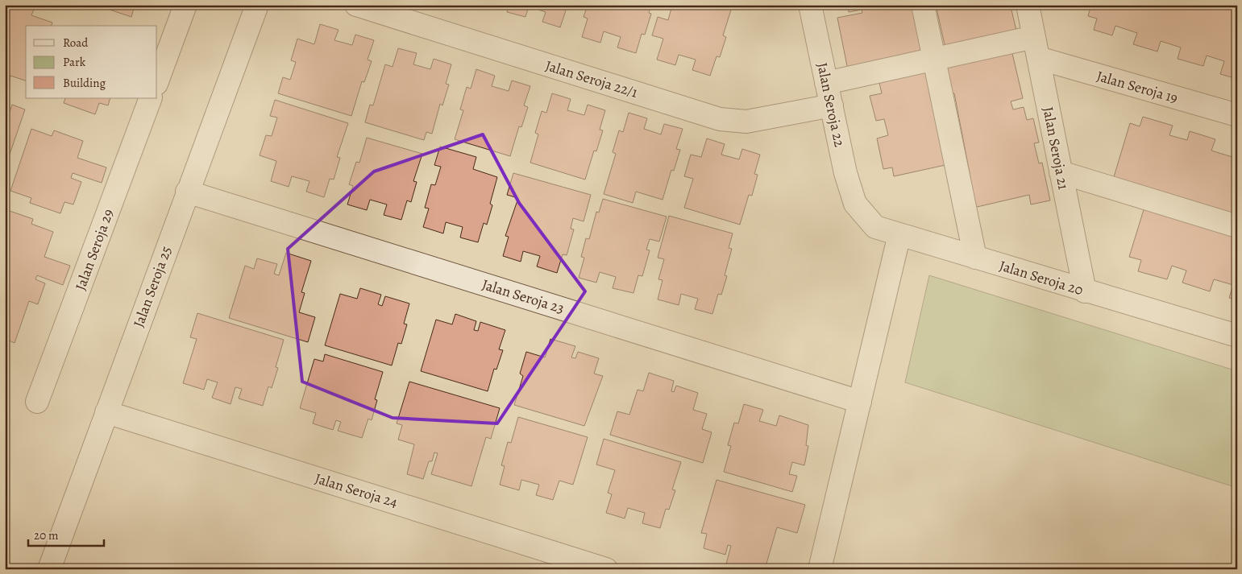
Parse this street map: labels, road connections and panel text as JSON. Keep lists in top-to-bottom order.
{
  "streets": {
    "street": [
      "Jalan Seroja 22/1",
      "Jalan Seroja 19",
      "Jalan Seroja 22",
      "Jalan Seroja 21",
      "Jalan Seroja 29",
      "Jalan Seroja 20",
      "Jalan Seroja 25",
      "Jalan Seroja 23",
      "Jalan Seroja 24"
    ]
  },
  "crossings": [
    ["Jalan Seroja 22/1", "Jalan Seroja 22"],
    ["Jalan Seroja 19", "Jalan Seroja 21"],
    ["Jalan Seroja 22", "Jalan Seroja 20"],
    ["Jalan Seroja 21", "Jalan Seroja 20"],
    ["Jalan Seroja 25", "Jalan Seroja 23"],
    ["Jalan Seroja 25", "Jalan Seroja 24"]
  ],
  "legend": ["Road", "Park", "Building"],
  "scale_bar": "20 m"
}
